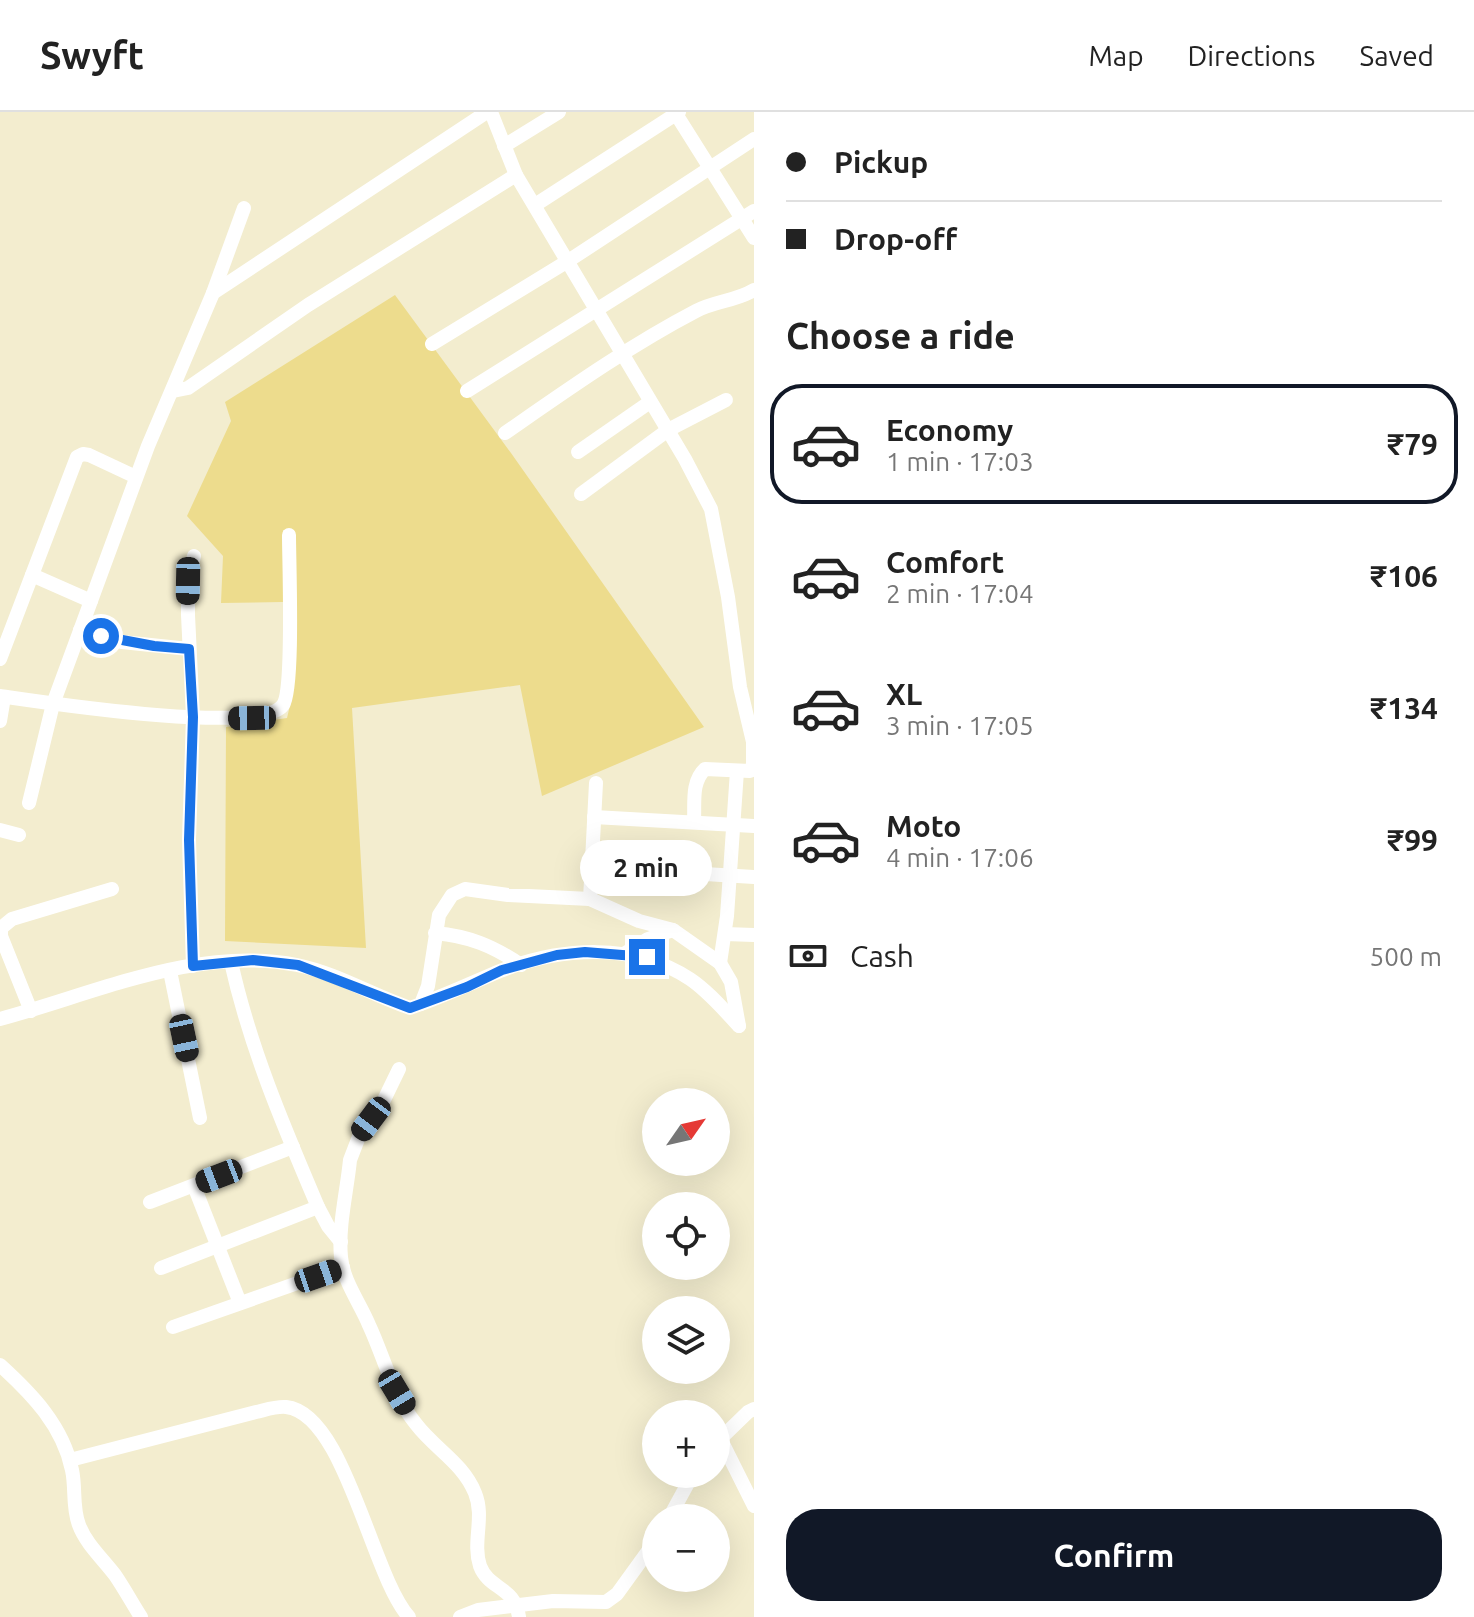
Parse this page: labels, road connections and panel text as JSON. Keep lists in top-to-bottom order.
{
  "north": "top right",
  "page": {
    "header": "Swyft",
    "nav": ["Map", "Directions", "Saved"],
    "banner": ["Pickup", "Drop-off"],
    "heading": "Choose a ride",
    "list": [
      {
        "name": "Economy",
        "note": "1 min · 17:03",
        "value": "₹79"
      },
      {
        "name": "Comfort",
        "note": "2 min · 17:04",
        "value": "₹106"
      },
      {
        "name": "XL",
        "note": "3 min · 17:05",
        "value": "₹134"
      },
      {
        "name": "Moto",
        "note": "4 min · 17:06",
        "value": "₹99"
      }
    ],
    "bubble": "2 min",
    "pay": ["Cash", "500 m"],
    "map_buttons": ["+", "−"],
    "buttons": "Confirm"
  }
}
